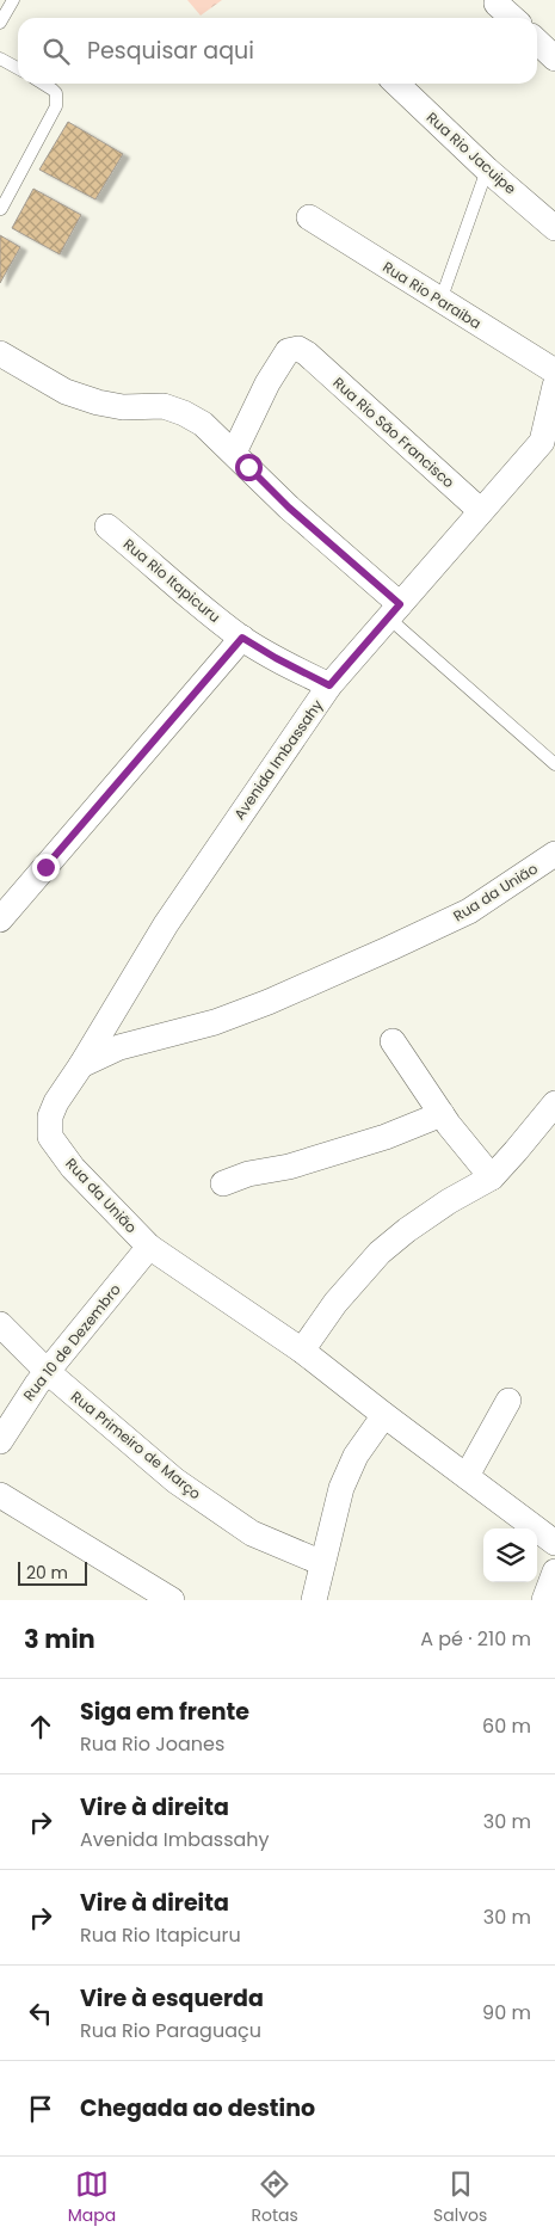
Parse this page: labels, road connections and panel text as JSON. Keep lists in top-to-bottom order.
{
  "streets": {
    "street": [
      "Rua Rio Jacuipe",
      "Rua Rio Paraiba",
      "Rua Rio São Francisco",
      "Rua Rio Itapicuru",
      "Avenida Imbassahy",
      "Rua da União",
      "Rua 10 de Dezembro",
      "Rua Primeiro de Março"
    ]
  },
  "crossings": [
    ["Rua Rio São Francisco", "Avenida Imbassahy"],
    ["Rua Rio Itapicuru", "Avenida Imbassahy"],
    ["Avenida Imbassahy", "Rua da União"],
    ["Rua da União", "Rua 10 de Dezembro"],
    ["Rua 10 de Dezembro", "Rua Primeiro de Março"]
  ],
  "scale_bar": "20 m",
  "page": {
    "search": "Pesquisar aqui",
    "scale": "20 m",
    "heading": ["3 min", "A pé · 210 m"],
    "list": [
      ["Siga em frente", "Rua Rio Joanes", "60 m"],
      ["Vire à direita", "Avenida Imbassahy", "30 m"],
      ["Vire à direita", "Rua Rio Itapicuru", "30 m"],
      ["Vire à esquerda", "Rua Rio Paraguaçu", "90 m"],
      "Chegada ao destino"
    ],
    "nav": ["Mapa", "Rotas", "Salvos"]
  }
}
